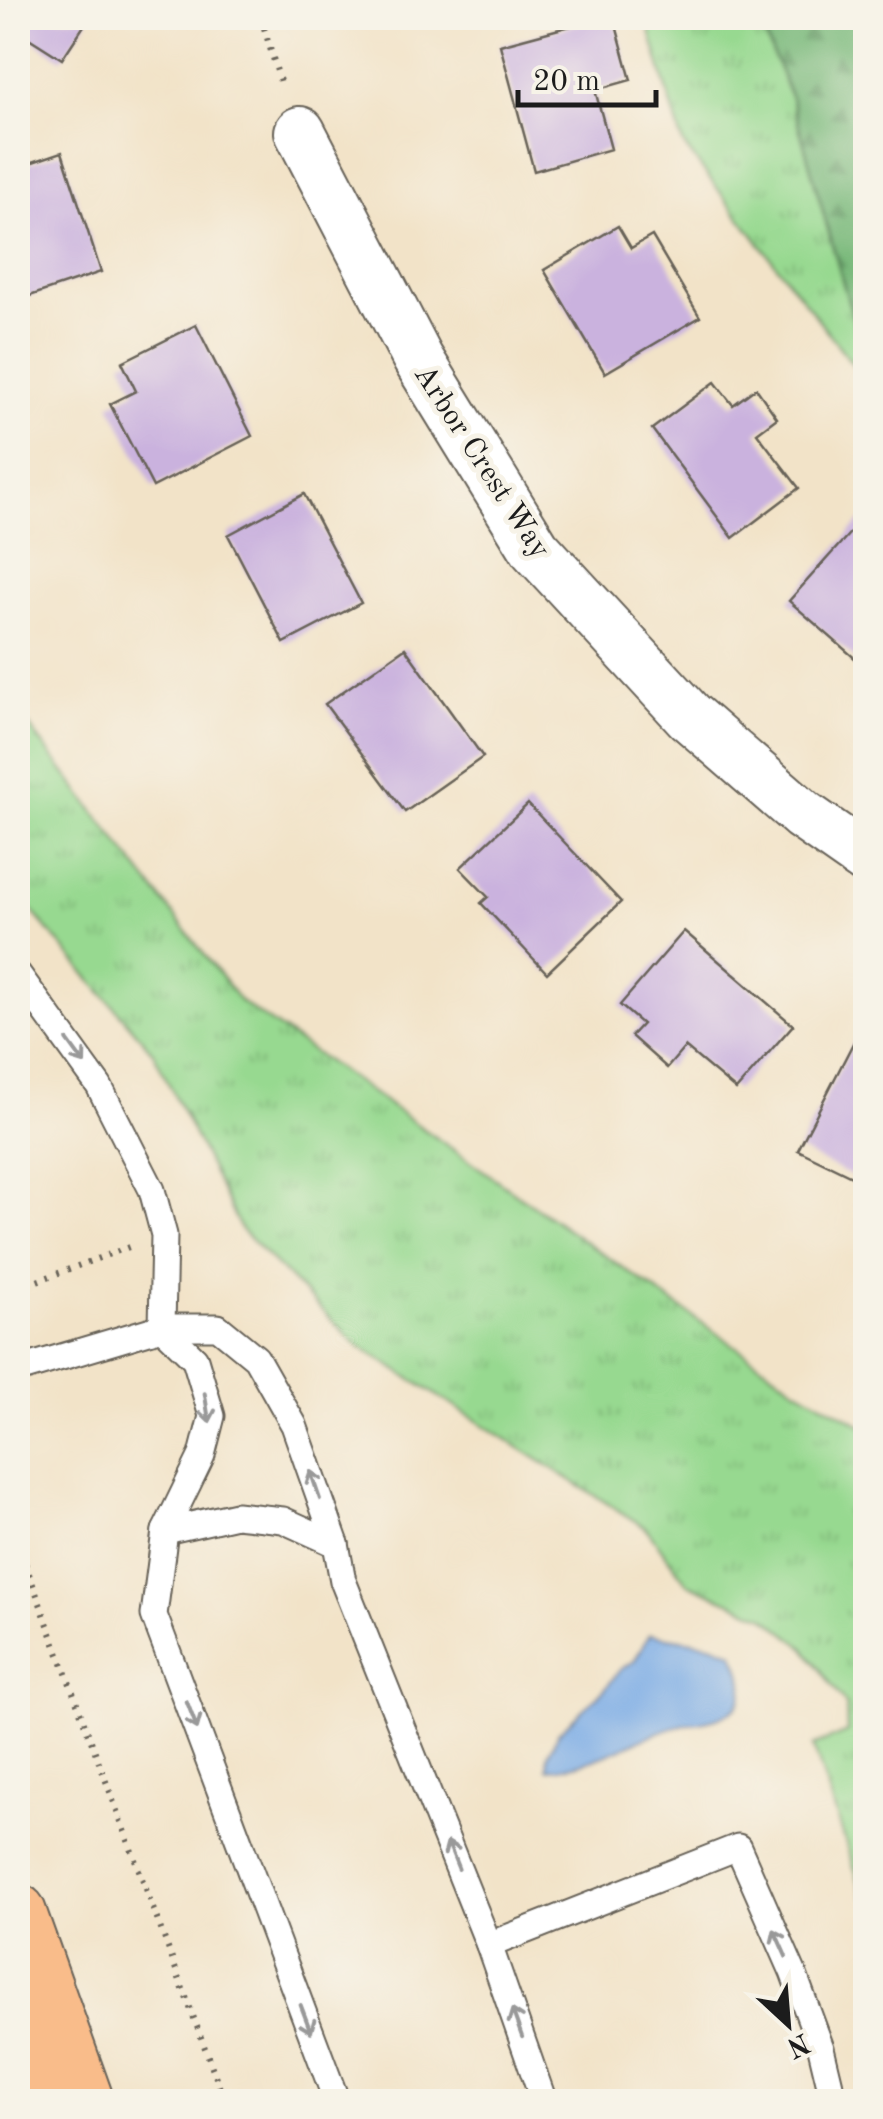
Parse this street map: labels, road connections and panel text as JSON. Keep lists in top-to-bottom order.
{
  "streets": {
    "street": ["Arbor Crest Way"]
  },
  "scale_bar": "20 m",
  "north": "bottom right"
}
